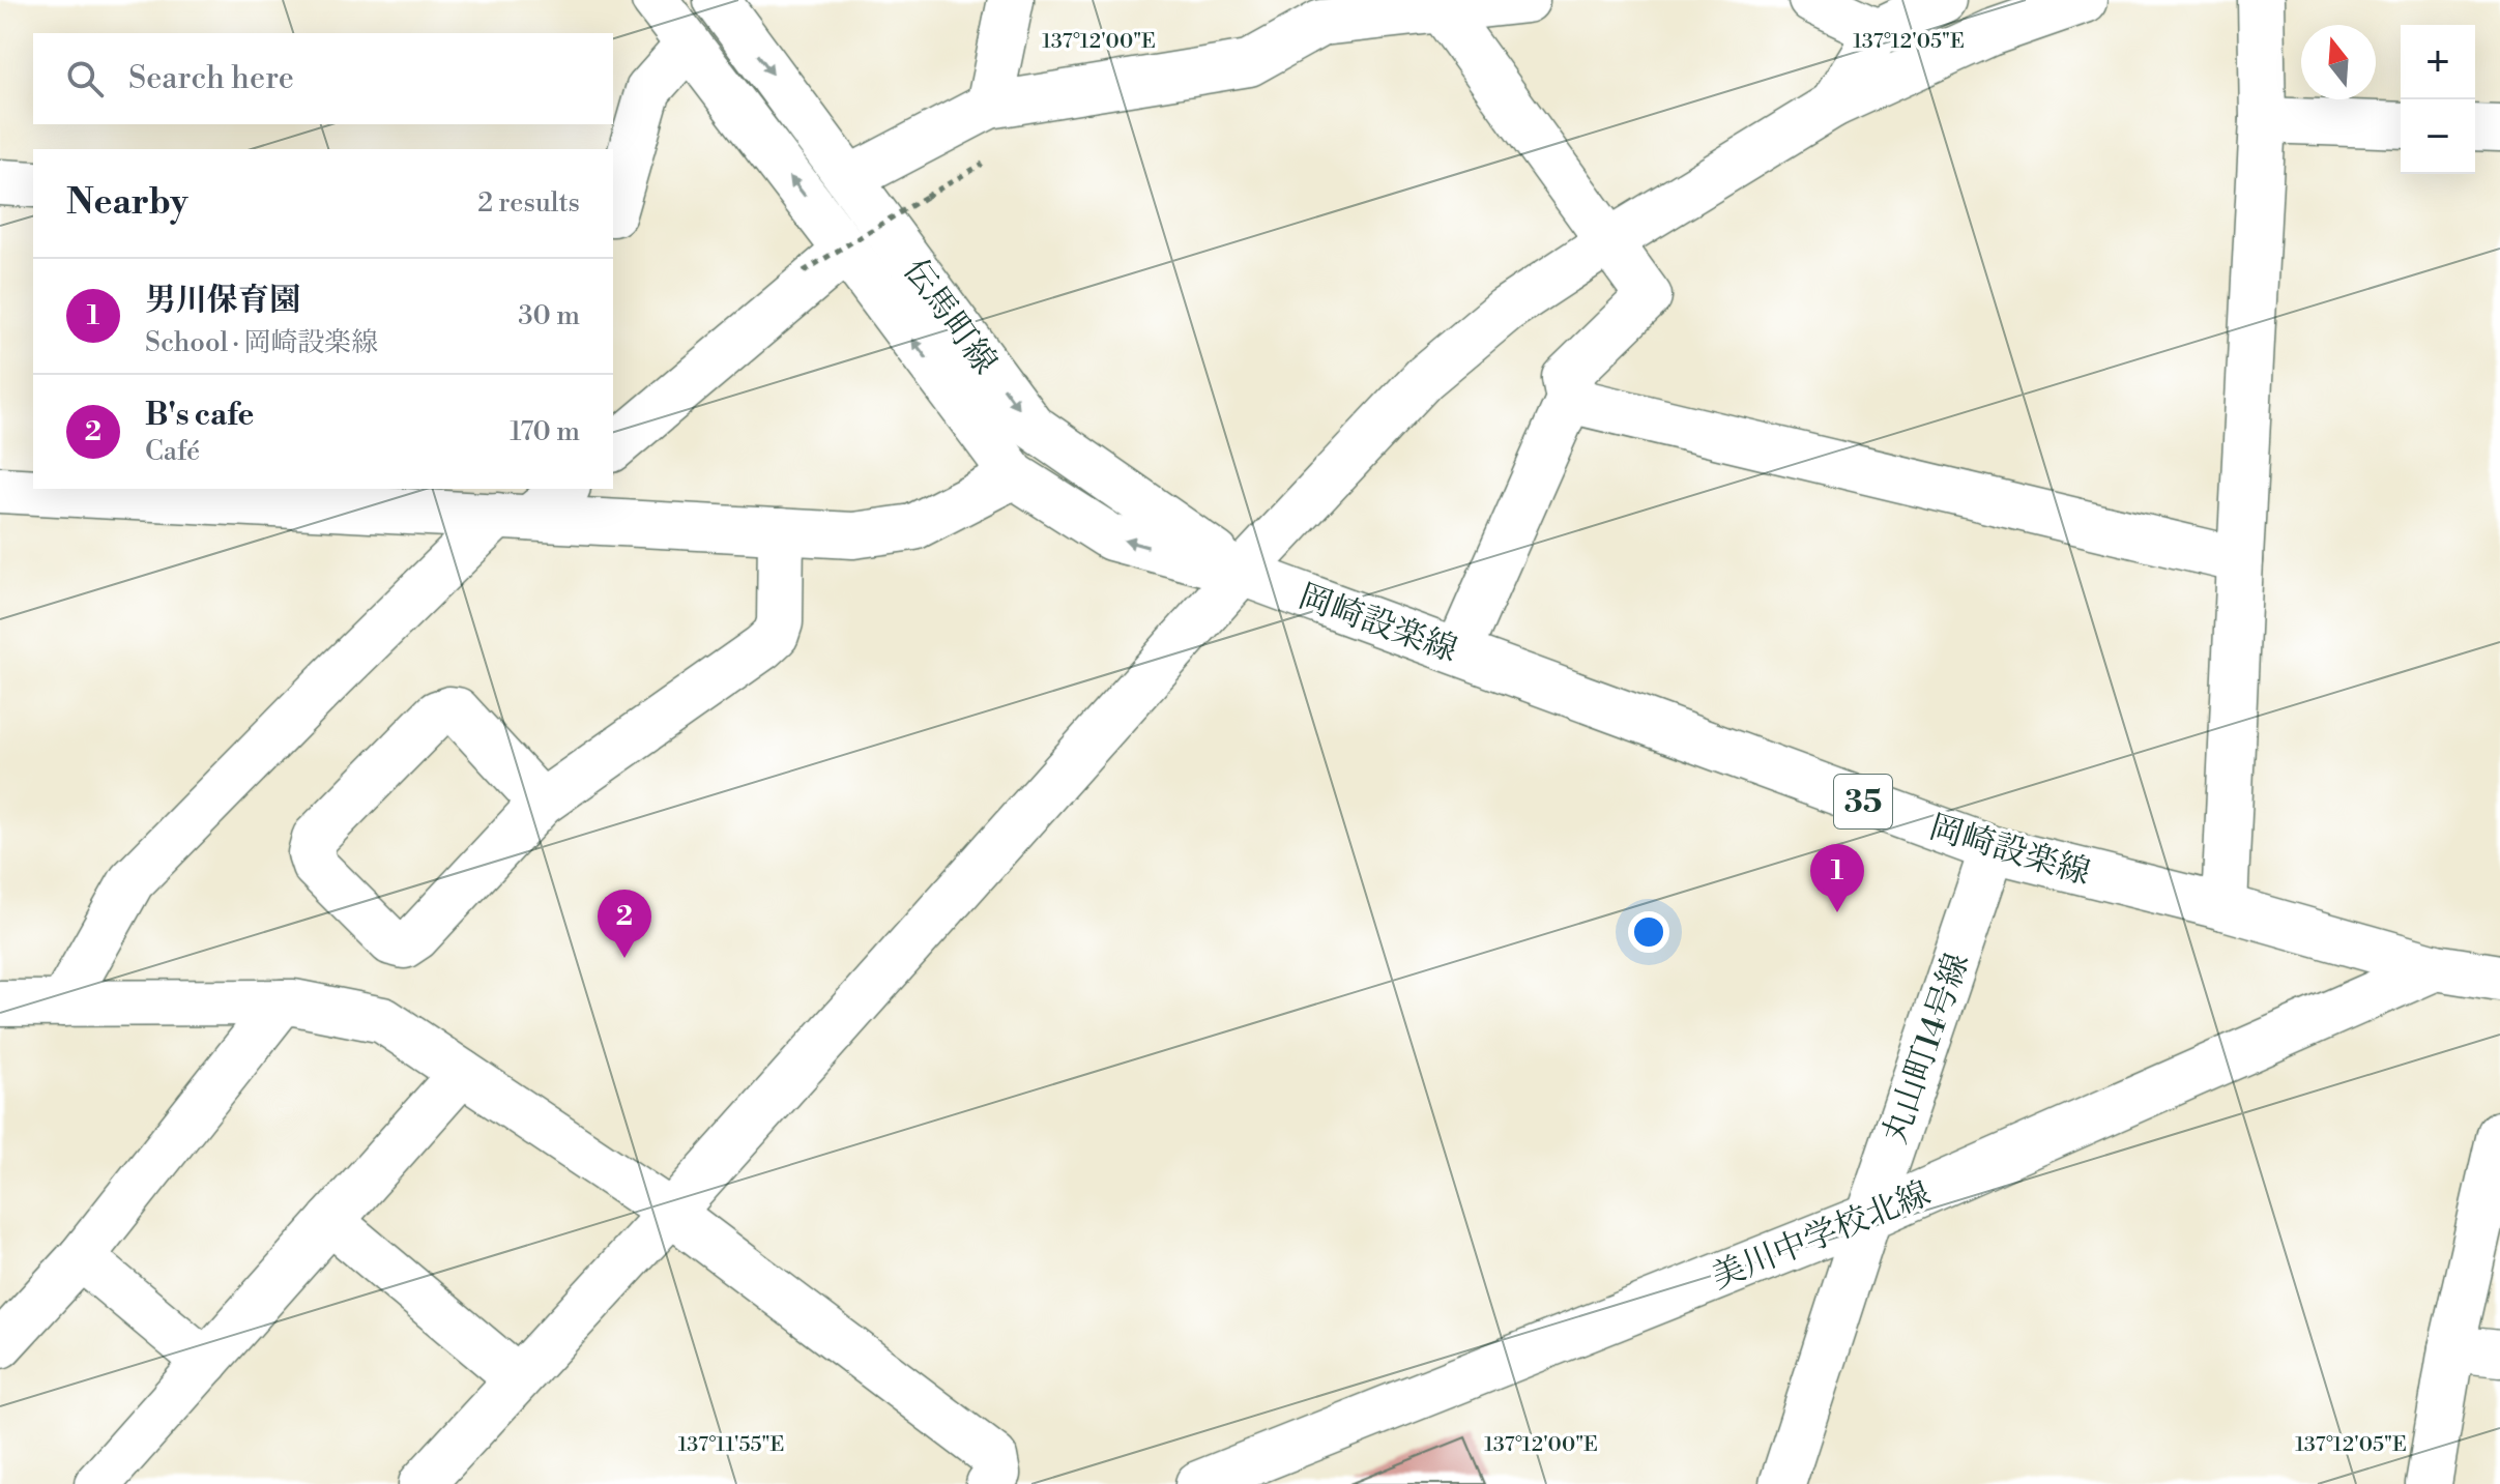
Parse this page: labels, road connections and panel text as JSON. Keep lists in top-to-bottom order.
{
  "streets": {
    "street": [
      "伝馬町線",
      "岡崎設楽線",
      "35",
      "丸山町14号線",
      "美川中学校北線"
    ]
  },
  "crossings": [
    ["伝馬町線", "岡崎設楽線"],
    ["岡崎設楽線", "丸山町14号線"],
    ["岡崎設楽線", "美川中学校北線"],
    ["丸山町14号線", "美川中学校北線"]
  ],
  "north": "top",
  "page": {
    "map_buttons": ["+", "−"],
    "search": "Search here",
    "heading": ["Nearby", "2 results"],
    "list": [
      {
        "mark": "1",
        "name": "男川保育園",
        "note": "School · 岡崎設楽線",
        "value": "30 m"
      },
      {
        "mark": "2",
        "name": "B's cafe",
        "note": "Café",
        "value": "170 m"
      }
    ],
    "pins": ["1", "2"]
  },
  "coordinates": ["137°12'00\"E", "137°12'05\"E", "137°11'55\"E"]
}
